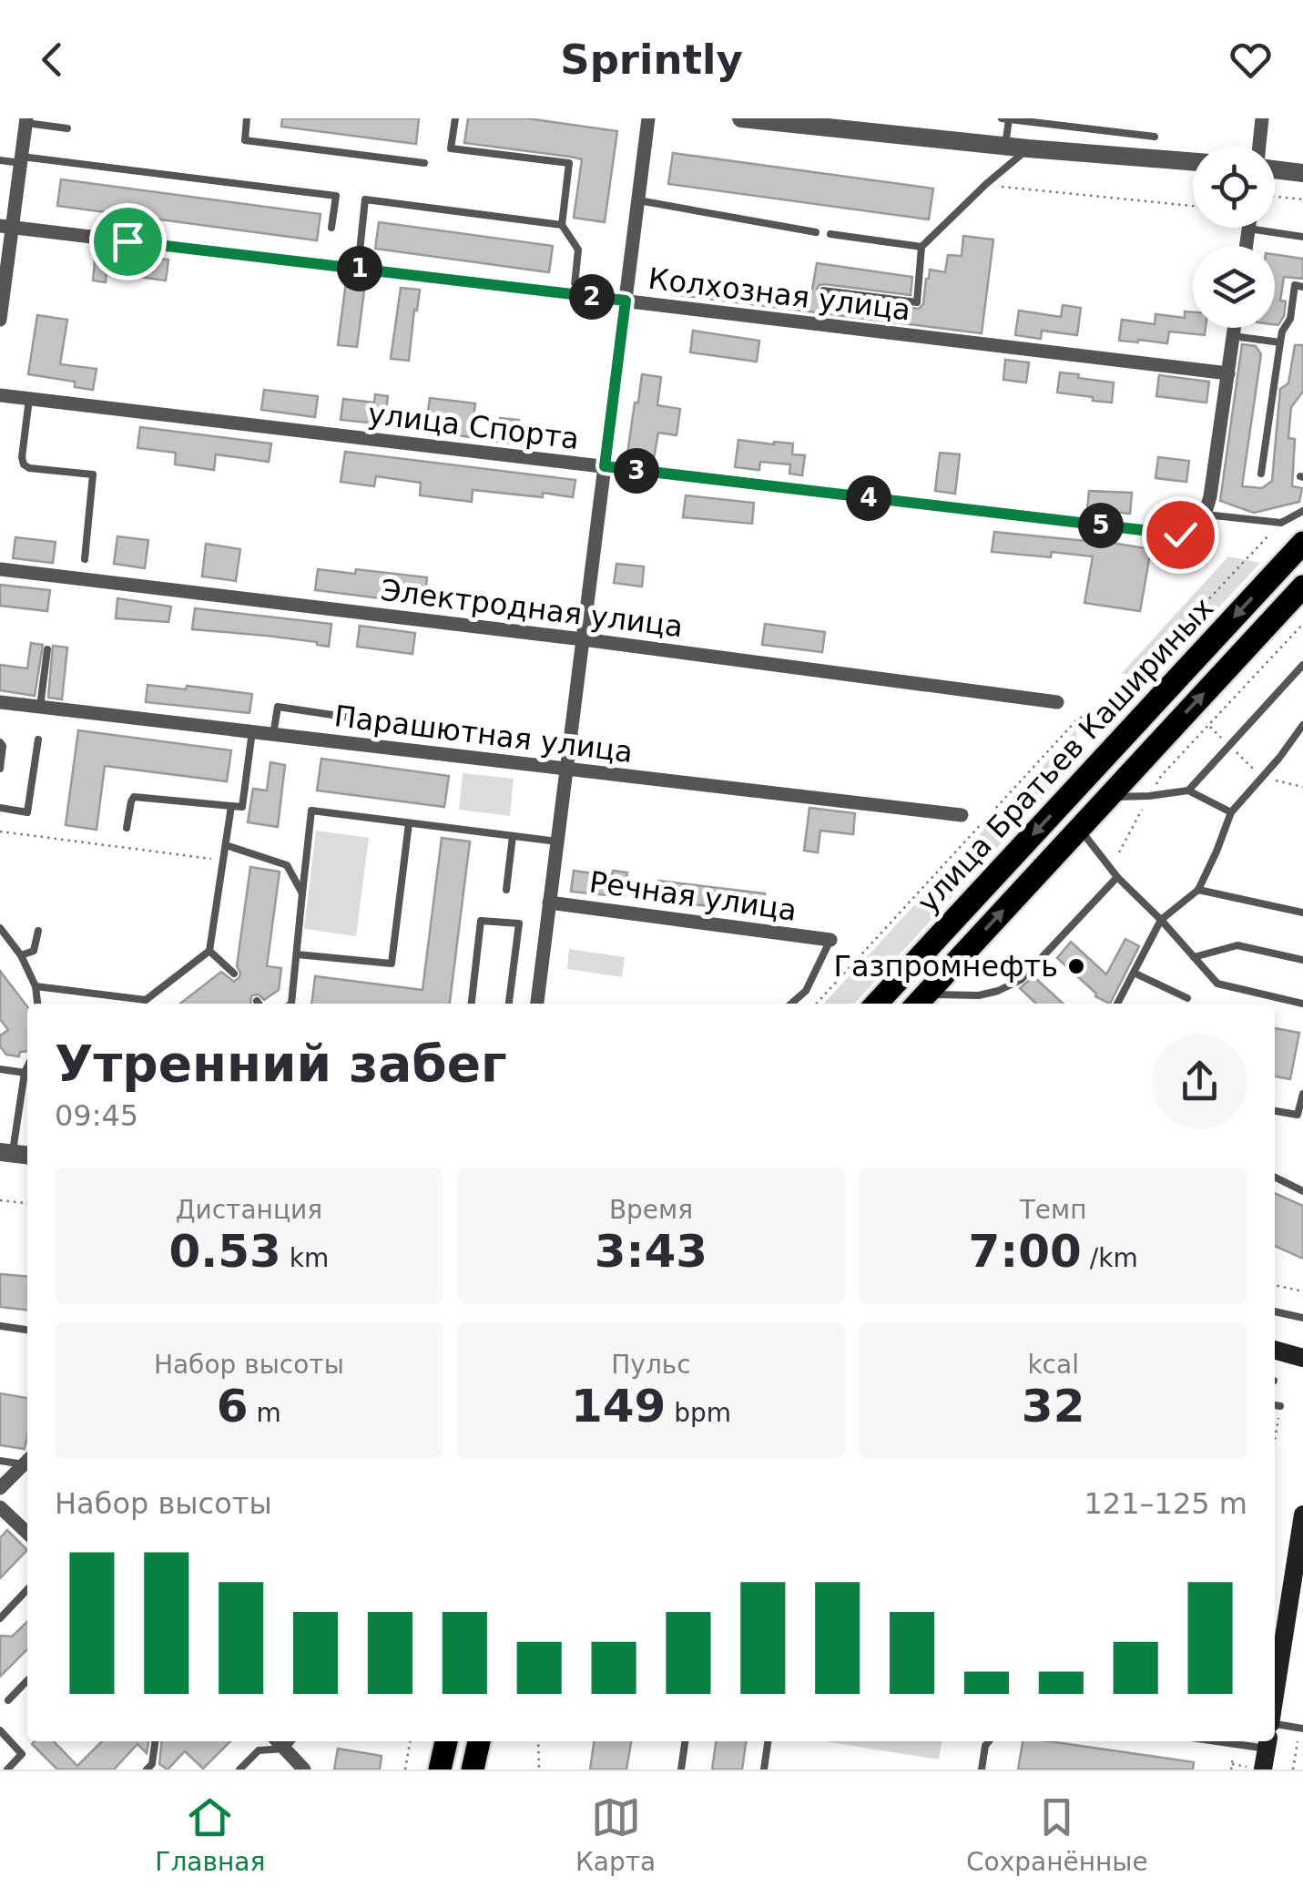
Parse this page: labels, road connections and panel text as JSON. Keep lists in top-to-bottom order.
{
  "streets": {
    "main road": ["улица Братьев Кашириных"],
    "street": [
      "Колхозная улица",
      "улица Спорта",
      "Электродная улица",
      "Парашютная улица",
      "Речная улица"
    ]
  },
  "places": ["Газпромнефть"],
  "page": {
    "header": "Sprintly",
    "pins": [
      "1",
      "2",
      "3",
      "4",
      "5"
    ],
    "heading": ["Утренний забег", "09:45"],
    "stats": [
      ["Дистанция", "0.53 km"],
      ["Время", "3:43"],
      ["Темп", "7:00 /km"],
      ["Набор высоты", "6 m"],
      ["Пульс", "149 bpm"],
      ["kcal", "32"]
    ],
    "chart": ["Набор высоты", "121–125 m"],
    "tabs": ["Главная", "Карта", "Сохранённые"]
  }
}
